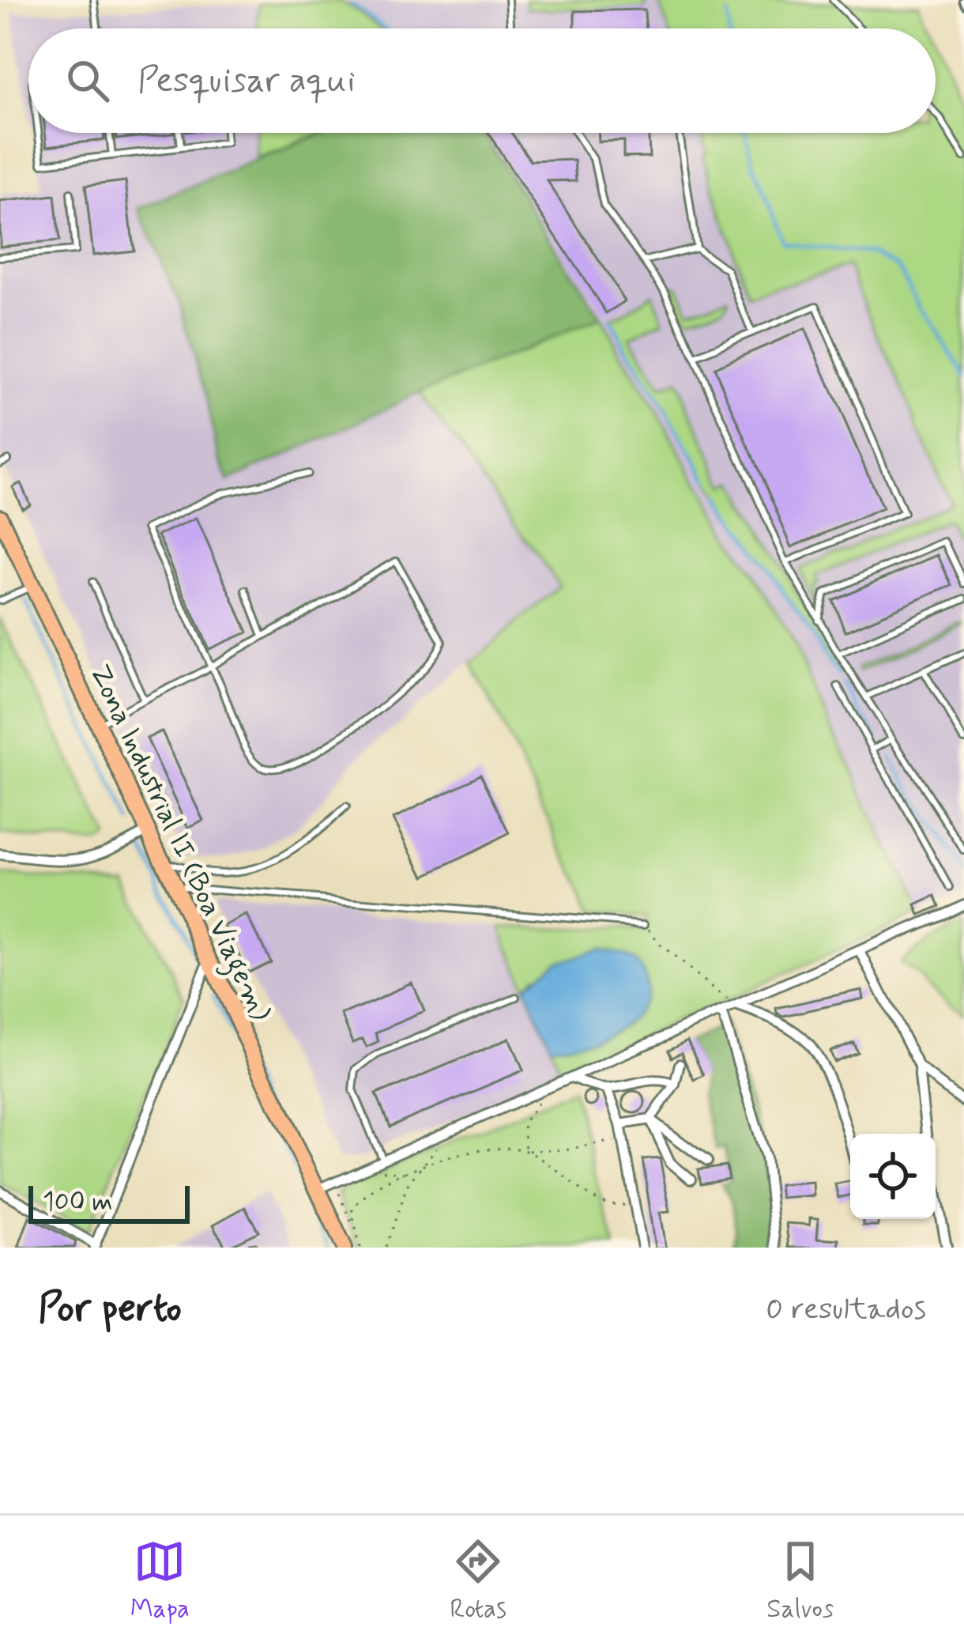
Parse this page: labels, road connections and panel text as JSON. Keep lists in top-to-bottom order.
{
  "streets": {
    "main road": ["Zona Industrial II (Boa Viagem)"]
  },
  "scale_bar": "100 m",
  "page": {
    "search": "Pesquisar aqui",
    "scale": "100 m",
    "heading": ["Por perto", "0 resultados"],
    "nav": ["Mapa", "Rotas", "Salvos"]
  }
}
